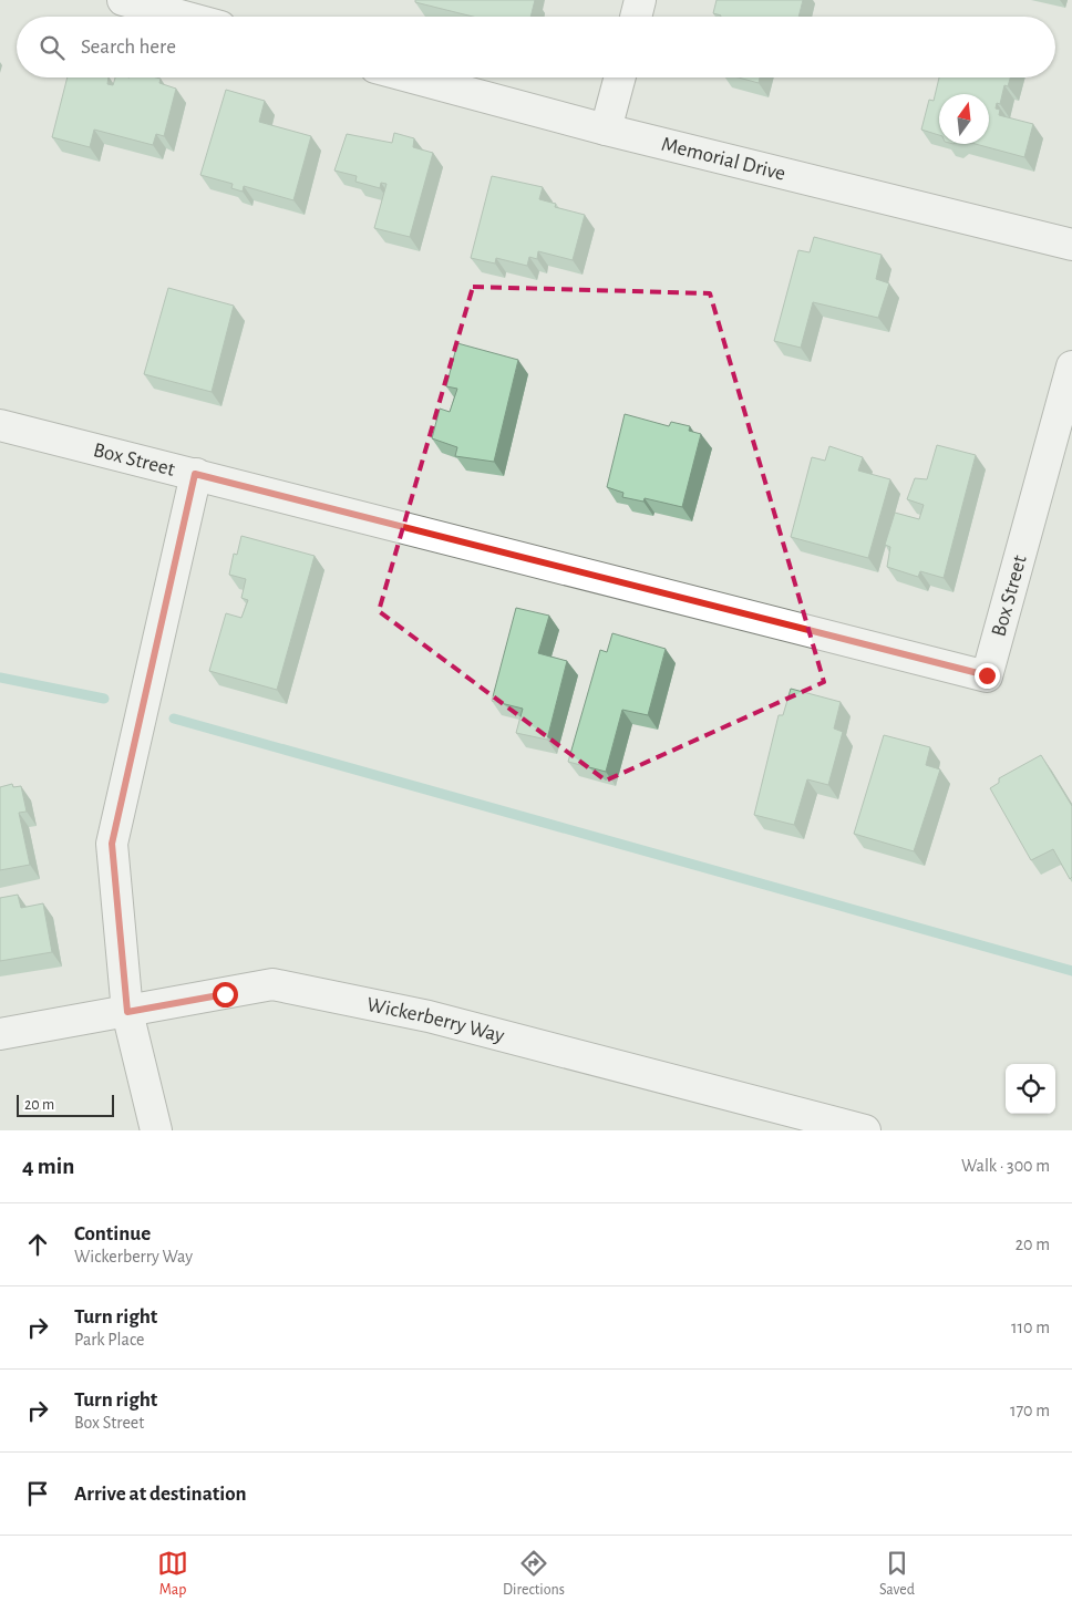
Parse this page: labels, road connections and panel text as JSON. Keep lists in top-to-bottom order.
{
  "streets": {
    "street": ["Memorial Drive", "Box Street", "Wickerberry Way"]
  },
  "scale_bar": "20 m",
  "north": "top",
  "page": {
    "search": "Search here",
    "scale": "20 m",
    "heading": ["4 min", "Walk · 300 m"],
    "list": [
      ["Continue", "Wickerberry Way", "20 m"],
      ["Turn right", "Park Place", "110 m"],
      ["Turn right", "Box Street", "170 m"],
      "Arrive at destination"
    ],
    "nav": ["Map", "Directions", "Saved"]
  }
}
